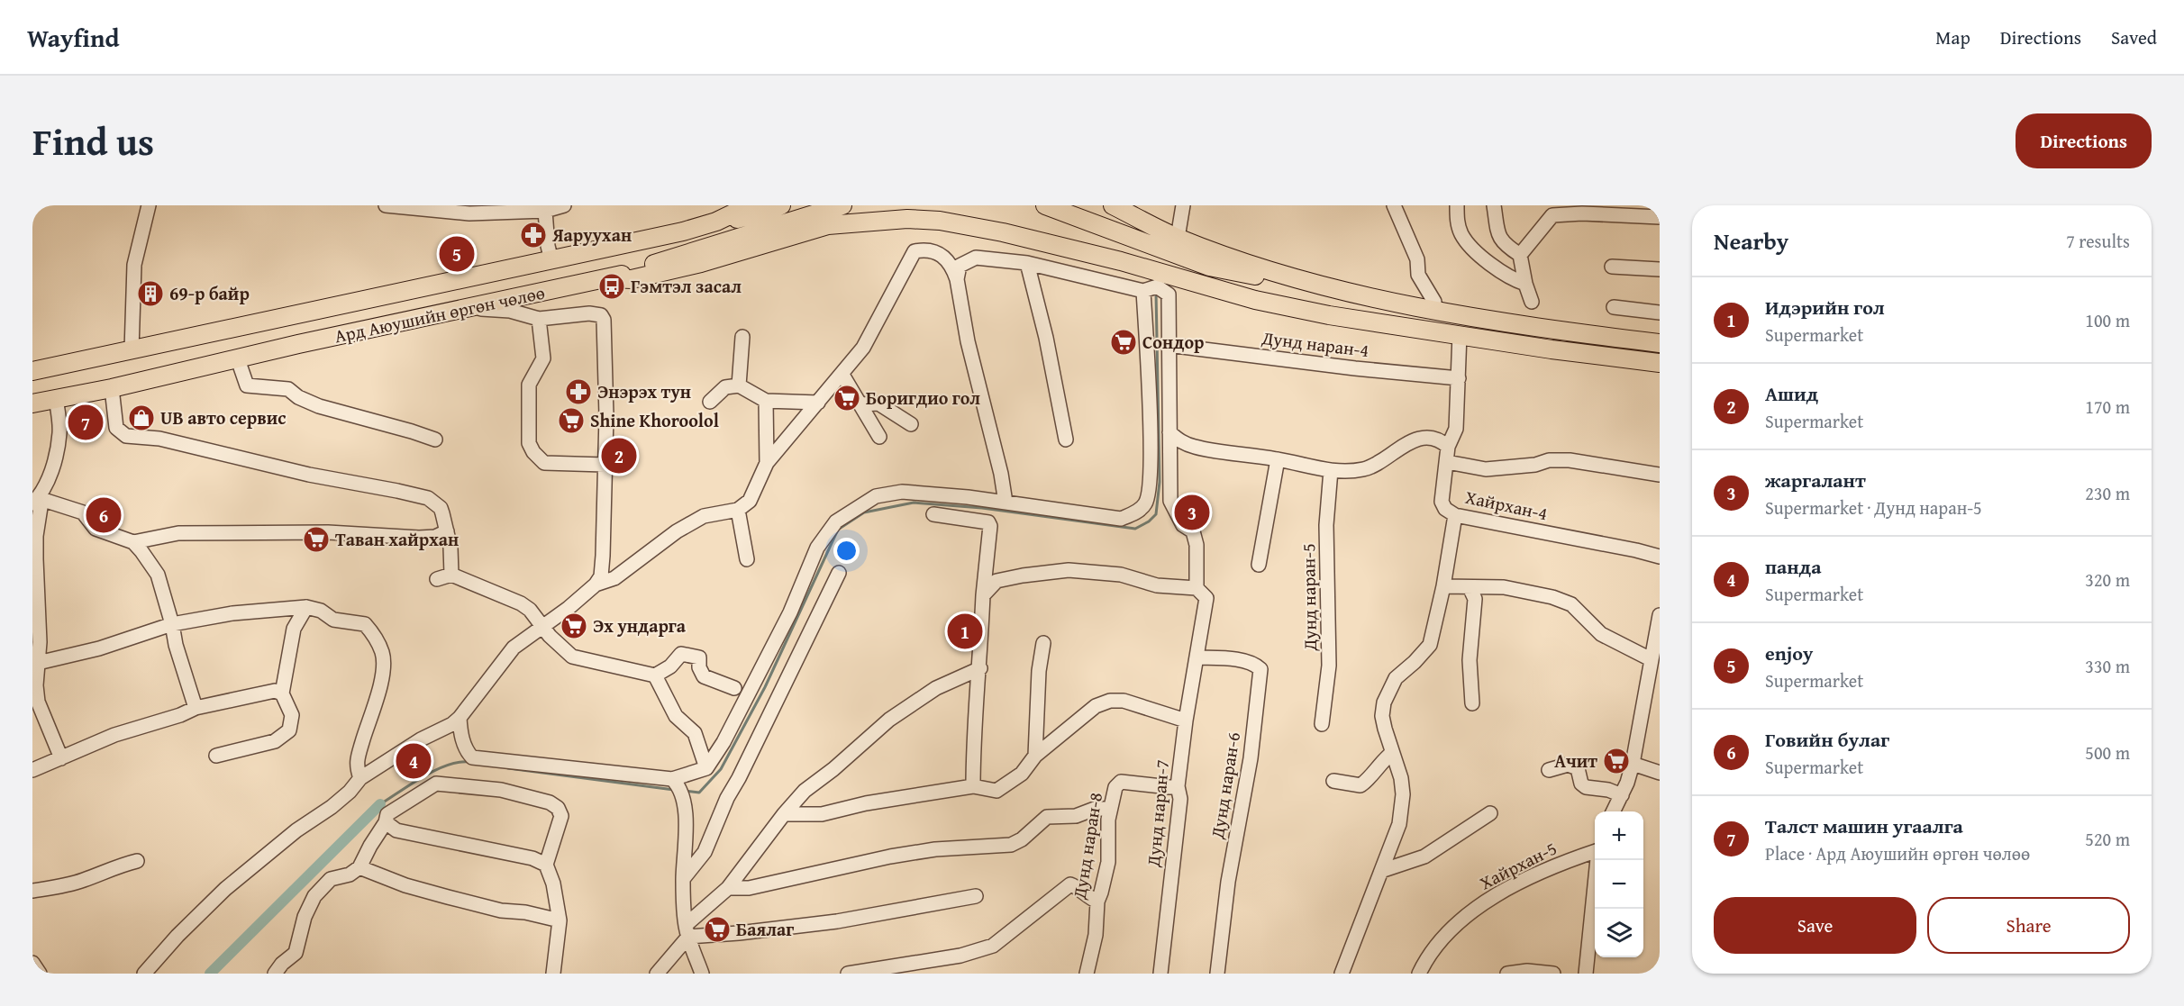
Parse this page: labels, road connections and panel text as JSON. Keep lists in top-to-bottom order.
{
  "streets": {
    "main road": ["Ард Аюушийн өргөн чөлөө"],
    "street": [
      "Дунд наран-4",
      "Хайрхан-4",
      "Дунд наран-5",
      "Дунд наран-6",
      "Дунд наран-7",
      "Дунд наран-8",
      "Хайрхан-5"
    ]
  },
  "crossings": [
    ["Дунд наран-6", "Дунд наран-7"],
    ["Дунд наран-7", "Дунд наран-8"]
  ],
  "places": {
    "pharmacy": ["Яаруухан", "Энэрэх тун"],
    "bus stop": ["Гэмтэл засал"],
    "building": ["69-р байр"],
    "supermarket": [
      "Сондор",
      "Боригдио гол",
      "Shine Khoroolol",
      "Таван хайрхан",
      "Эх ундарга",
      "Ачит",
      "Баялаг"
    ],
    "shop": ["UB авто сервис"]
  },
  "page": {
    "header": "Wayfind",
    "nav": ["Map", "Directions", "Saved"],
    "title": "Find us",
    "buttons": [
      "Directions",
      ["Save", "Share"]
    ],
    "heading": ["Nearby", "7 results"],
    "pins": [
      "5",
      "7",
      "2",
      "3",
      "6",
      "1",
      "4"
    ],
    "list": [
      {
        "mark": "1",
        "name": "Идэрийн гол",
        "note": "Supermarket",
        "value": "100 m"
      },
      {
        "mark": "2",
        "name": "Ашид",
        "note": "Supermarket",
        "value": "170 m"
      },
      {
        "mark": "3",
        "name": "жаргалант",
        "note": "Supermarket · Дунд наран-5",
        "value": "230 m"
      },
      {
        "mark": "4",
        "name": "панда",
        "note": "Supermarket",
        "value": "320 m"
      },
      {
        "mark": "5",
        "name": "enjoy",
        "note": "Supermarket",
        "value": "330 m"
      },
      {
        "mark": "6",
        "name": "Говийн булаг",
        "note": "Supermarket",
        "value": "500 m"
      },
      {
        "mark": "7",
        "name": "Талст машин угаалга",
        "note": "Place · Ард Аюушийн өргөн чөлөө",
        "value": "520 m"
      }
    ],
    "map_buttons": ["+", "−"]
  }
}
